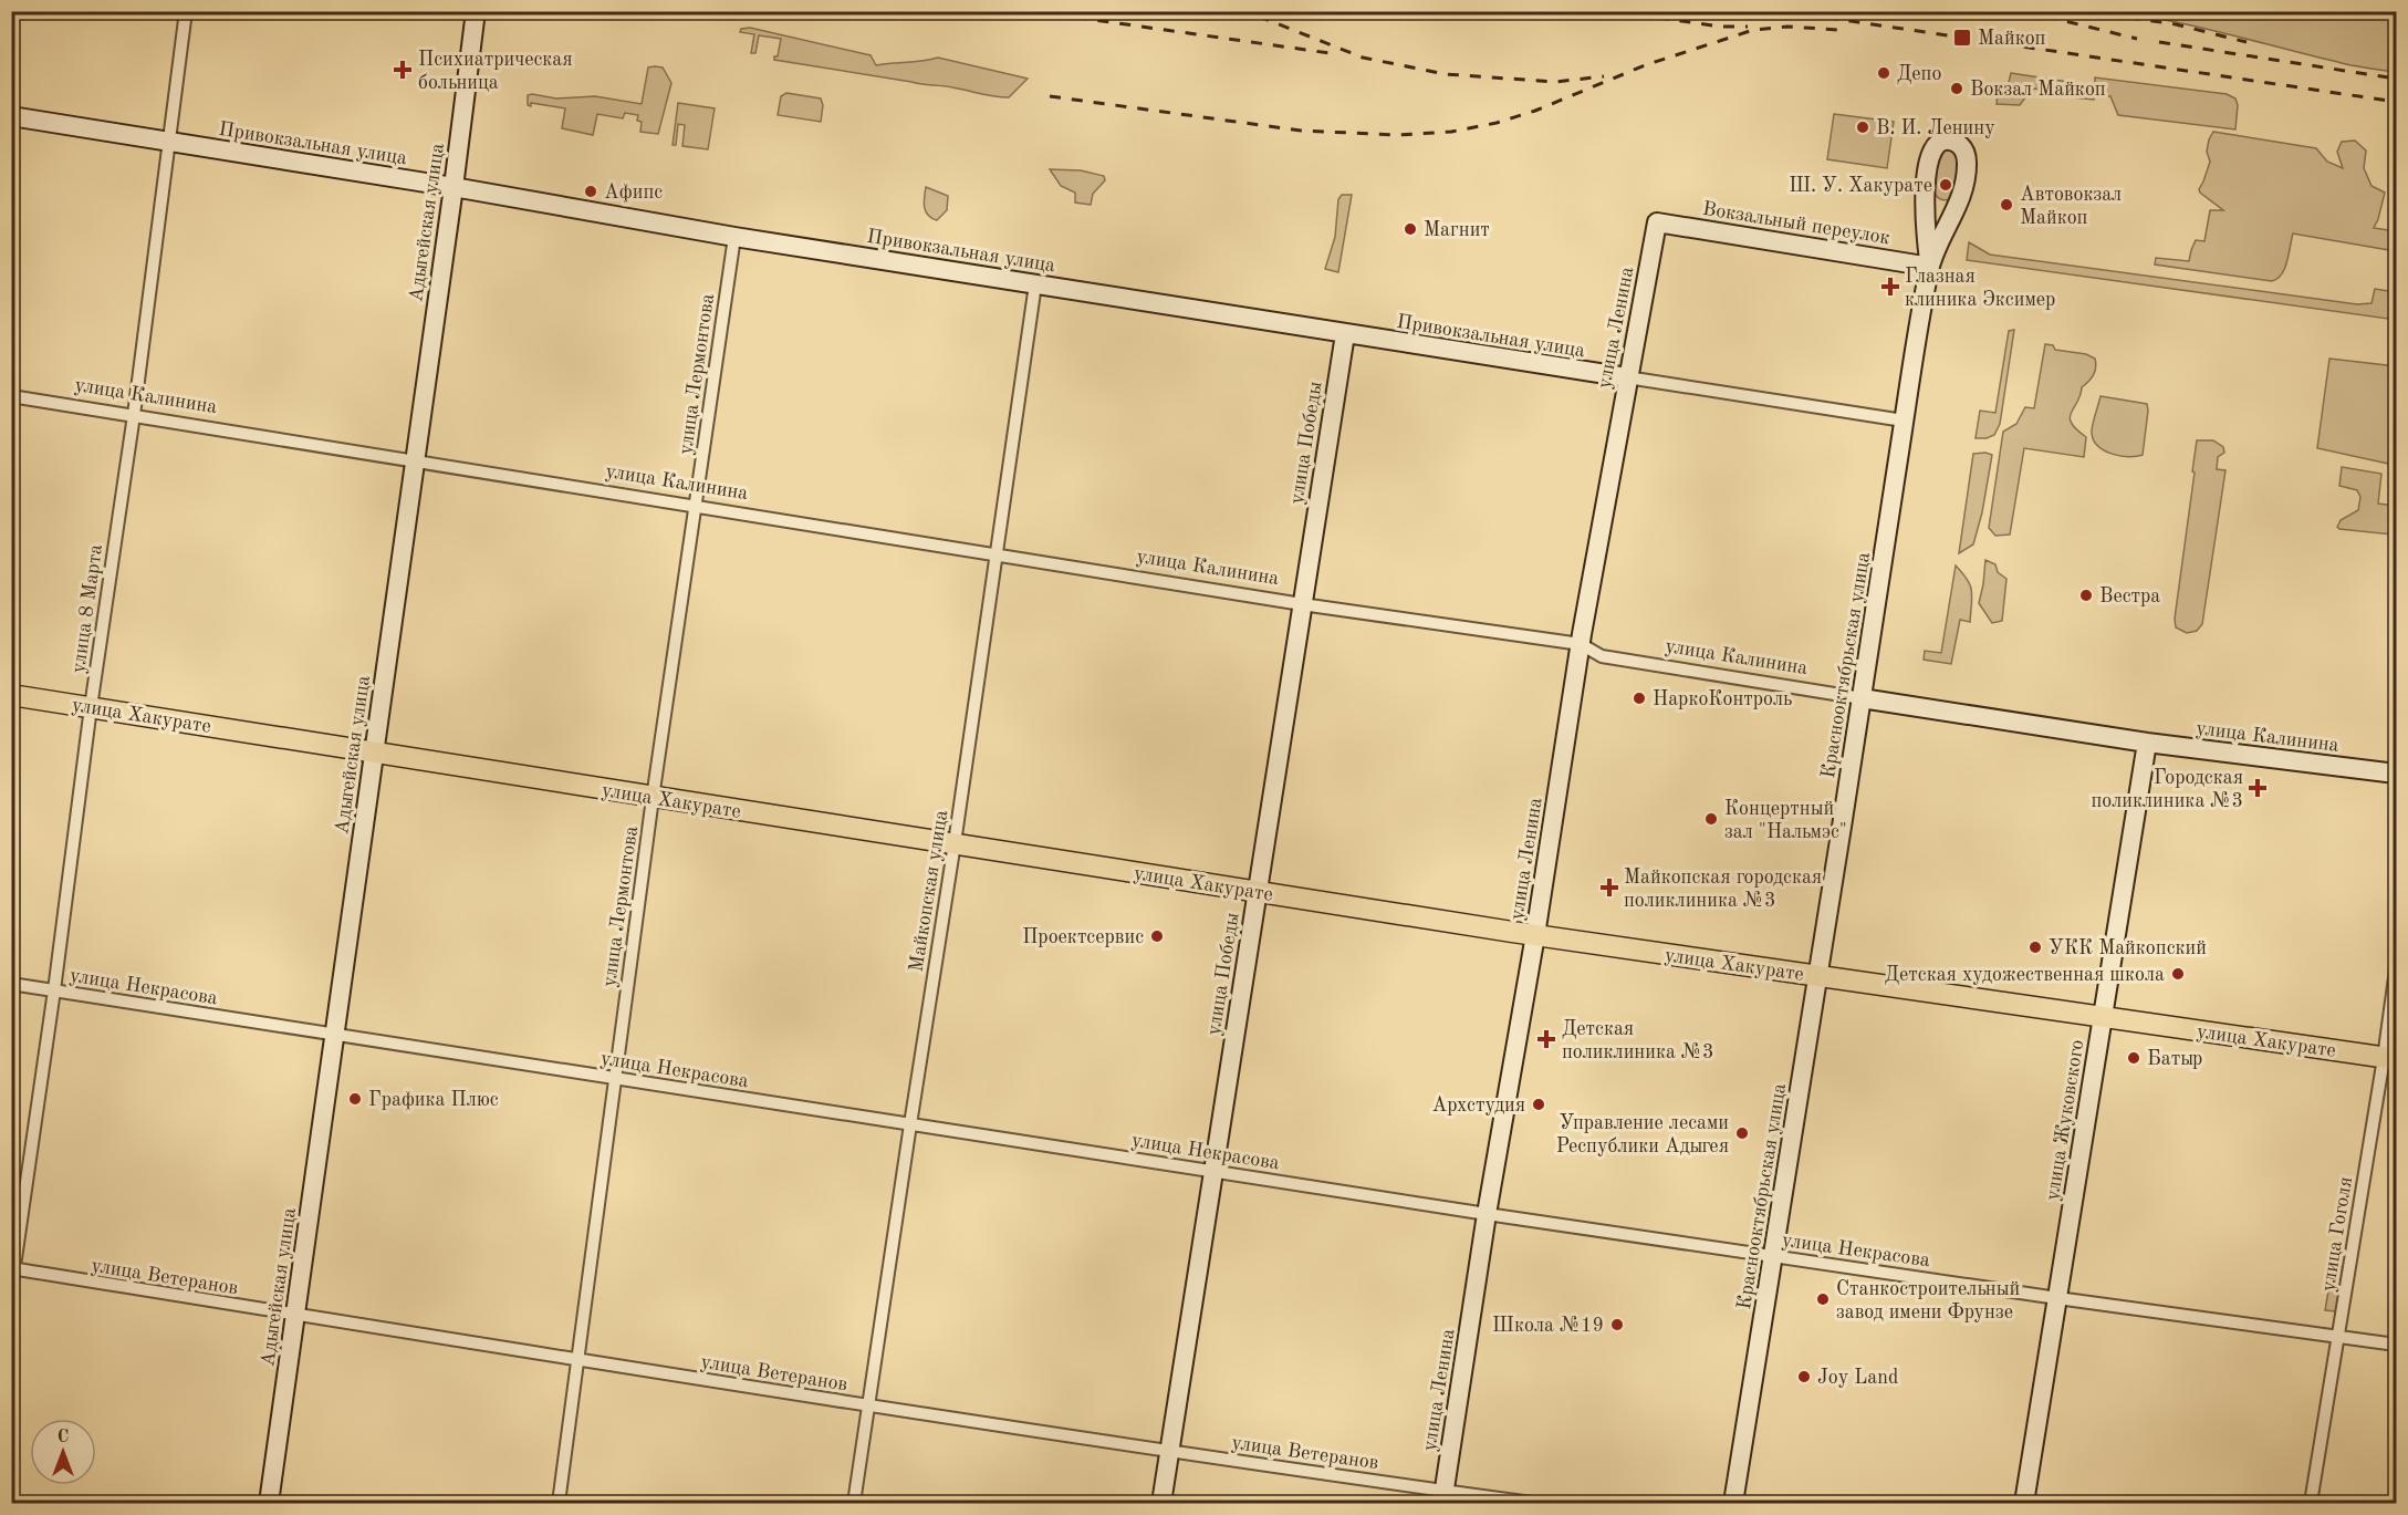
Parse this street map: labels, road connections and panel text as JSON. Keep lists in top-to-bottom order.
{
  "streets": {
    "main road": ["улица Хакурате"],
    "street": [
      "Привокзальная улица",
      "Адыгейская улица",
      "Вокзальный переулок",
      "улица Ленина",
      "улица Лермонтова",
      "улица Калинина",
      "улица Победы",
      "улица 8 Марта",
      "Краснооктябрьская улица",
      "Майкопская улица",
      "улица Некрасова",
      "улица Жуковского",
      "улица Гоголя",
      "улица Ветеранов"
    ]
  },
  "crossings": [
    ["Привокзальная улица", "Адыгейская улица"],
    ["Привокзальная улица", "улица Ленина"],
    ["Привокзальная улица", "улица Лермонтова"],
    ["Привокзальная улица", "улица Победы"],
    ["Привокзальная улица", "улица 8 Марта"],
    ["Привокзальная улица", "Краснооктябрьская улица"],
    ["Привокзальная улица", "Майкопская улица"],
    ["Адыгейская улица", "улица Калинина"],
    ["Адыгейская улица", "улица Хакурате"],
    ["Адыгейская улица", "улица Некрасова"],
    ["Адыгейская улица", "улица Ветеранов"],
    ["Вокзальный переулок", "улица Ленина"],
    ["Вокзальный переулок", "Краснооктябрьская улица"],
    ["улица Ленина", "улица Калинина"],
    ["улица Ленина", "улица Хакурате"],
    ["улица Ленина", "улица Некрасова"],
    ["улица Ленина", "улица Ветеранов"],
    ["улица Лермонтова", "улица Калинина"],
    ["улица Лермонтова", "улица Хакурате"],
    ["улица Лермонтова", "улица Некрасова"],
    ["улица Лермонтова", "улица Ветеранов"],
    ["улица Калинина", "улица Победы"],
    ["улица Калинина", "улица 8 Марта"],
    ["улица Калинина", "Краснооктябрьская улица"],
    ["улица Калинина", "Майкопская улица"],
    ["улица Калинина", "улица Жуковского"],
    ["улица Победы", "улица Хакурате"],
    ["улица Победы", "улица Некрасова"],
    ["улица Победы", "улица Ветеранов"],
    ["улица 8 Марта", "улица Хакурате"],
    ["улица 8 Марта", "улица Некрасова"],
    ["улица 8 Марта", "улица Ветеранов"],
    ["Краснооктябрьская улица", "улица Хакурате"],
    ["Краснооктябрьская улица", "улица Некрасова"],
    ["улица Хакурате", "Майкопская улица"],
    ["улица Хакурате", "улица Жуковского"],
    ["улица Хакурате", "улица Гоголя"],
    ["Майкопская улица", "улица Некрасова"],
    ["Майкопская улица", "улица Ветеранов"],
    ["улица Некрасова", "улица Жуковского"],
    ["улица Некрасова", "улица Гоголя"]
  ],
  "places": {
    "transit": ["Майкоп"],
    "health": [
      "Психиатрическая больница",
      "Глазная клиника Эксимер",
      "Городская поликлиника №3",
      "Майкопская городская поликлиника №3",
      "Детская поликлиника №3"
    ],
    "other": [
      "Депо",
      "Вокзал Майкоп",
      "В. И. Ленину",
      "Ш. У. Хакурате",
      "Афипс",
      "Автовокзал Майкоп",
      "Магнит",
      "Вестра",
      "НаркоКонтроль",
      "Концертный зал \"Нальмэс\"",
      "Проектсервис",
      "УКК Майкопский",
      "Детская художественная школа",
      "Батыр",
      "Графика Плюс",
      "Архстудия",
      "Управление лесами Республики Адыгея",
      "Станкостроительный завод имени Фрунзе",
      "Школа №19",
      "Joy Land"
    ]
  },
  "north": "top"
}
